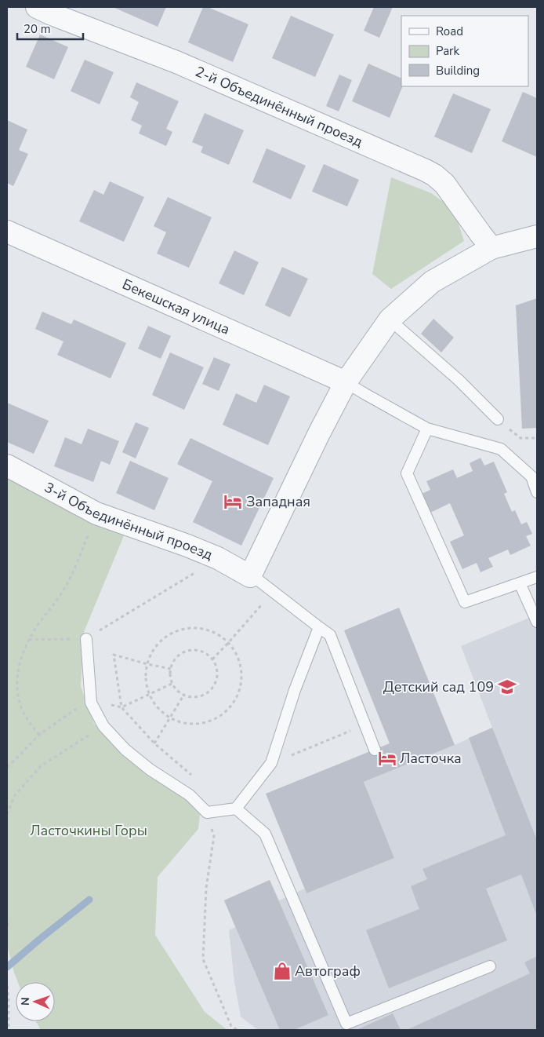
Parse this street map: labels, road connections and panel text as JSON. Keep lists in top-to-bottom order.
{
  "streets": {
    "street": ["2-й Объединённый проезд", "Бекешская улица", "3-й Объединённый проезд"]
  },
  "parks": ["Ласточкины Горы"],
  "places": {
    "hotel": ["Западная", "Ласточка"],
    "school or university": ["Детский сад 109"],
    "shop": ["Автограф"]
  },
  "legend": ["Road", "Park", "Building"],
  "scale_bar": "20 m",
  "north": "left"
}
